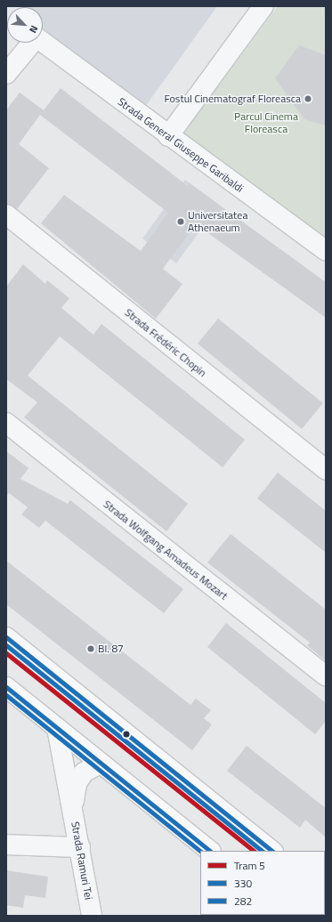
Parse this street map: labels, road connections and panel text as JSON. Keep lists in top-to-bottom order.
{
  "streets": {
    "street": [
      "Strada General Giuseppe Garibaldi",
      "Strada Frédéric Chopin",
      "Strada Wolfgang Amadeus Mozart",
      "Strada Ramuri Tei"
    ]
  },
  "parks": ["Parcul Cinema Floreasca"],
  "places": ["Fostul Cinematograf Floreasca", "Universitatea Athenaeum", "Bl. 87"],
  "lines": ["transit line 330", "transit line 282", "tram line 5"],
  "legend": ["Tram 5", "330", "282"],
  "north": "bottom right"
}
